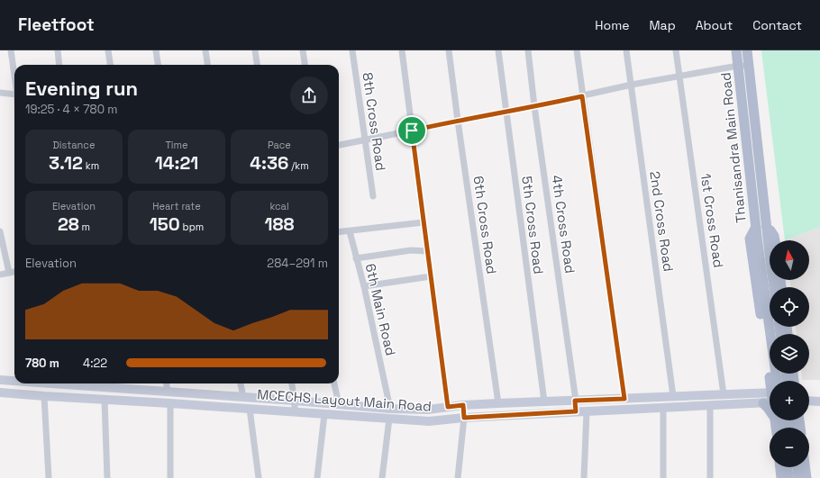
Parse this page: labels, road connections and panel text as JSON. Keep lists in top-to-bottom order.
{
  "streets": {
    "main road": ["Thanisandra Main Road", "MCECHS Layout Main Road"],
    "street": [
      "8th Cross Road",
      "1st Cross Road",
      "2nd Cross Road",
      "4th Cross Road",
      "6th Cross Road",
      "5th Cross Road",
      "6th Main Road"
    ]
  },
  "crossings": [
    ["1st Cross Road", "MCECHS Layout Main Road"],
    ["2nd Cross Road", "MCECHS Layout Main Road"],
    ["4th Cross Road", "MCECHS Layout Main Road"],
    ["6th Cross Road", "MCECHS Layout Main Road"],
    ["5th Cross Road", "MCECHS Layout Main Road"],
    ["6th Main Road", "MCECHS Layout Main Road"]
  ],
  "north": "top",
  "page": {
    "header": "Fleetfoot",
    "nav": [
      "Home",
      "Map",
      "About",
      "Contact"
    ],
    "heading": ["Evening run", "19:25 · 4 × 780 m"],
    "stats": [
      ["Distance", "3.12 km"],
      ["Time", "14:21"],
      ["Pace", "4:36 /km"],
      ["Elevation", "28 m"],
      ["Heart rate", "150 bpm"],
      ["kcal", "188"]
    ],
    "map_buttons": ["+", "−"],
    "chart": ["Elevation", "284–291 m"],
    "list": [
      {
        "name": "780 m",
        "note": "4:22"
      }
    ]
  }
}
